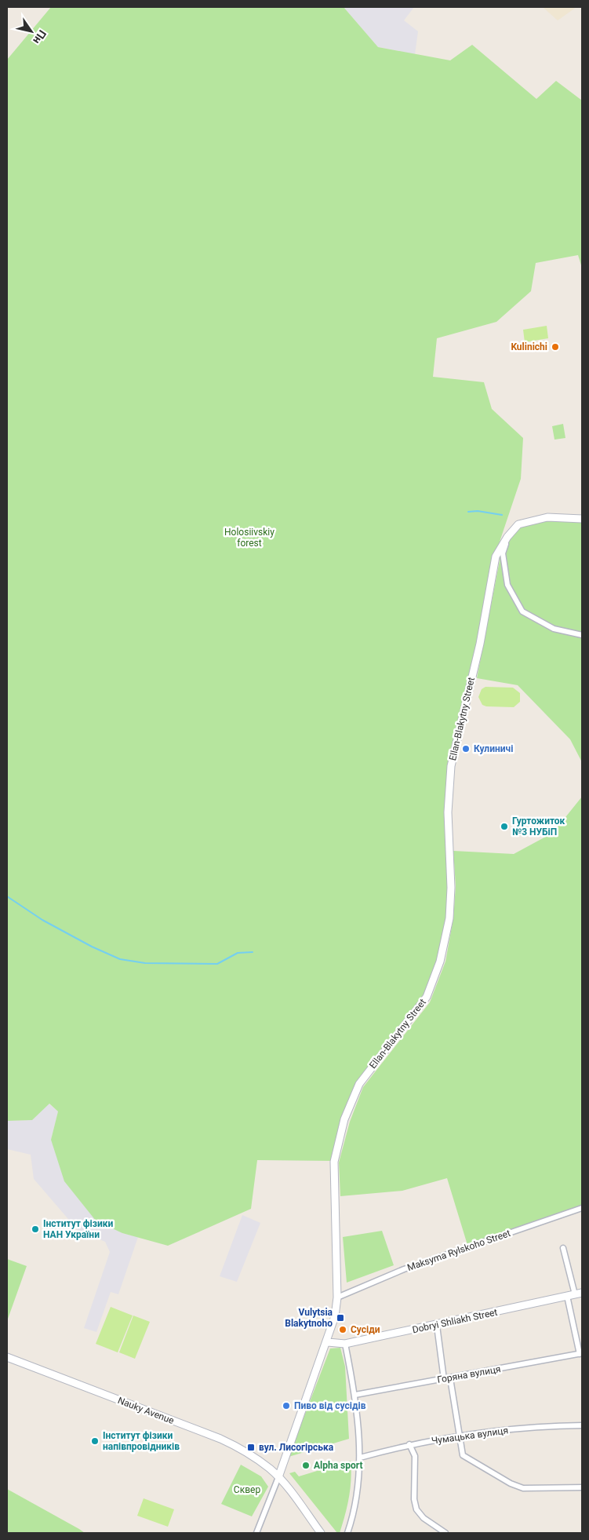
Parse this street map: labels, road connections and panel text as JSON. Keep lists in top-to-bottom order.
{
  "streets": {
    "street": [
      "Ellan-Blakytny Street",
      "Maksyma Rylskoho Street",
      "Dobryi Shliakh Street",
      "Горяна вулиця",
      "Nauky Avenue",
      "Чумацька вулиця"
    ]
  },
  "crossings": [
    ["Ellan-Blakytny Street", "Maksyma Rylskoho Street"],
    ["Ellan-Blakytny Street", "Dobryi Shliakh Street"],
    ["Ellan-Blakytny Street", "Nauky Avenue"]
  ],
  "parks": ["Holosiivskiy forest", "Сквер"],
  "places": {
    "other": [
      "Kulinichi",
      "Кулиничі",
      "Гуртожиток №3 НУБіП",
      "Інститут фізики НАН України",
      "Сусіди",
      "Пиво від сусідів",
      "Інститут фізики напівпровідників",
      "Alpha sport"
    ],
    "transit": ["Vulytsia Blakytnoho", "вул. Лисогірська"]
  },
  "north": "bottom right"
}
